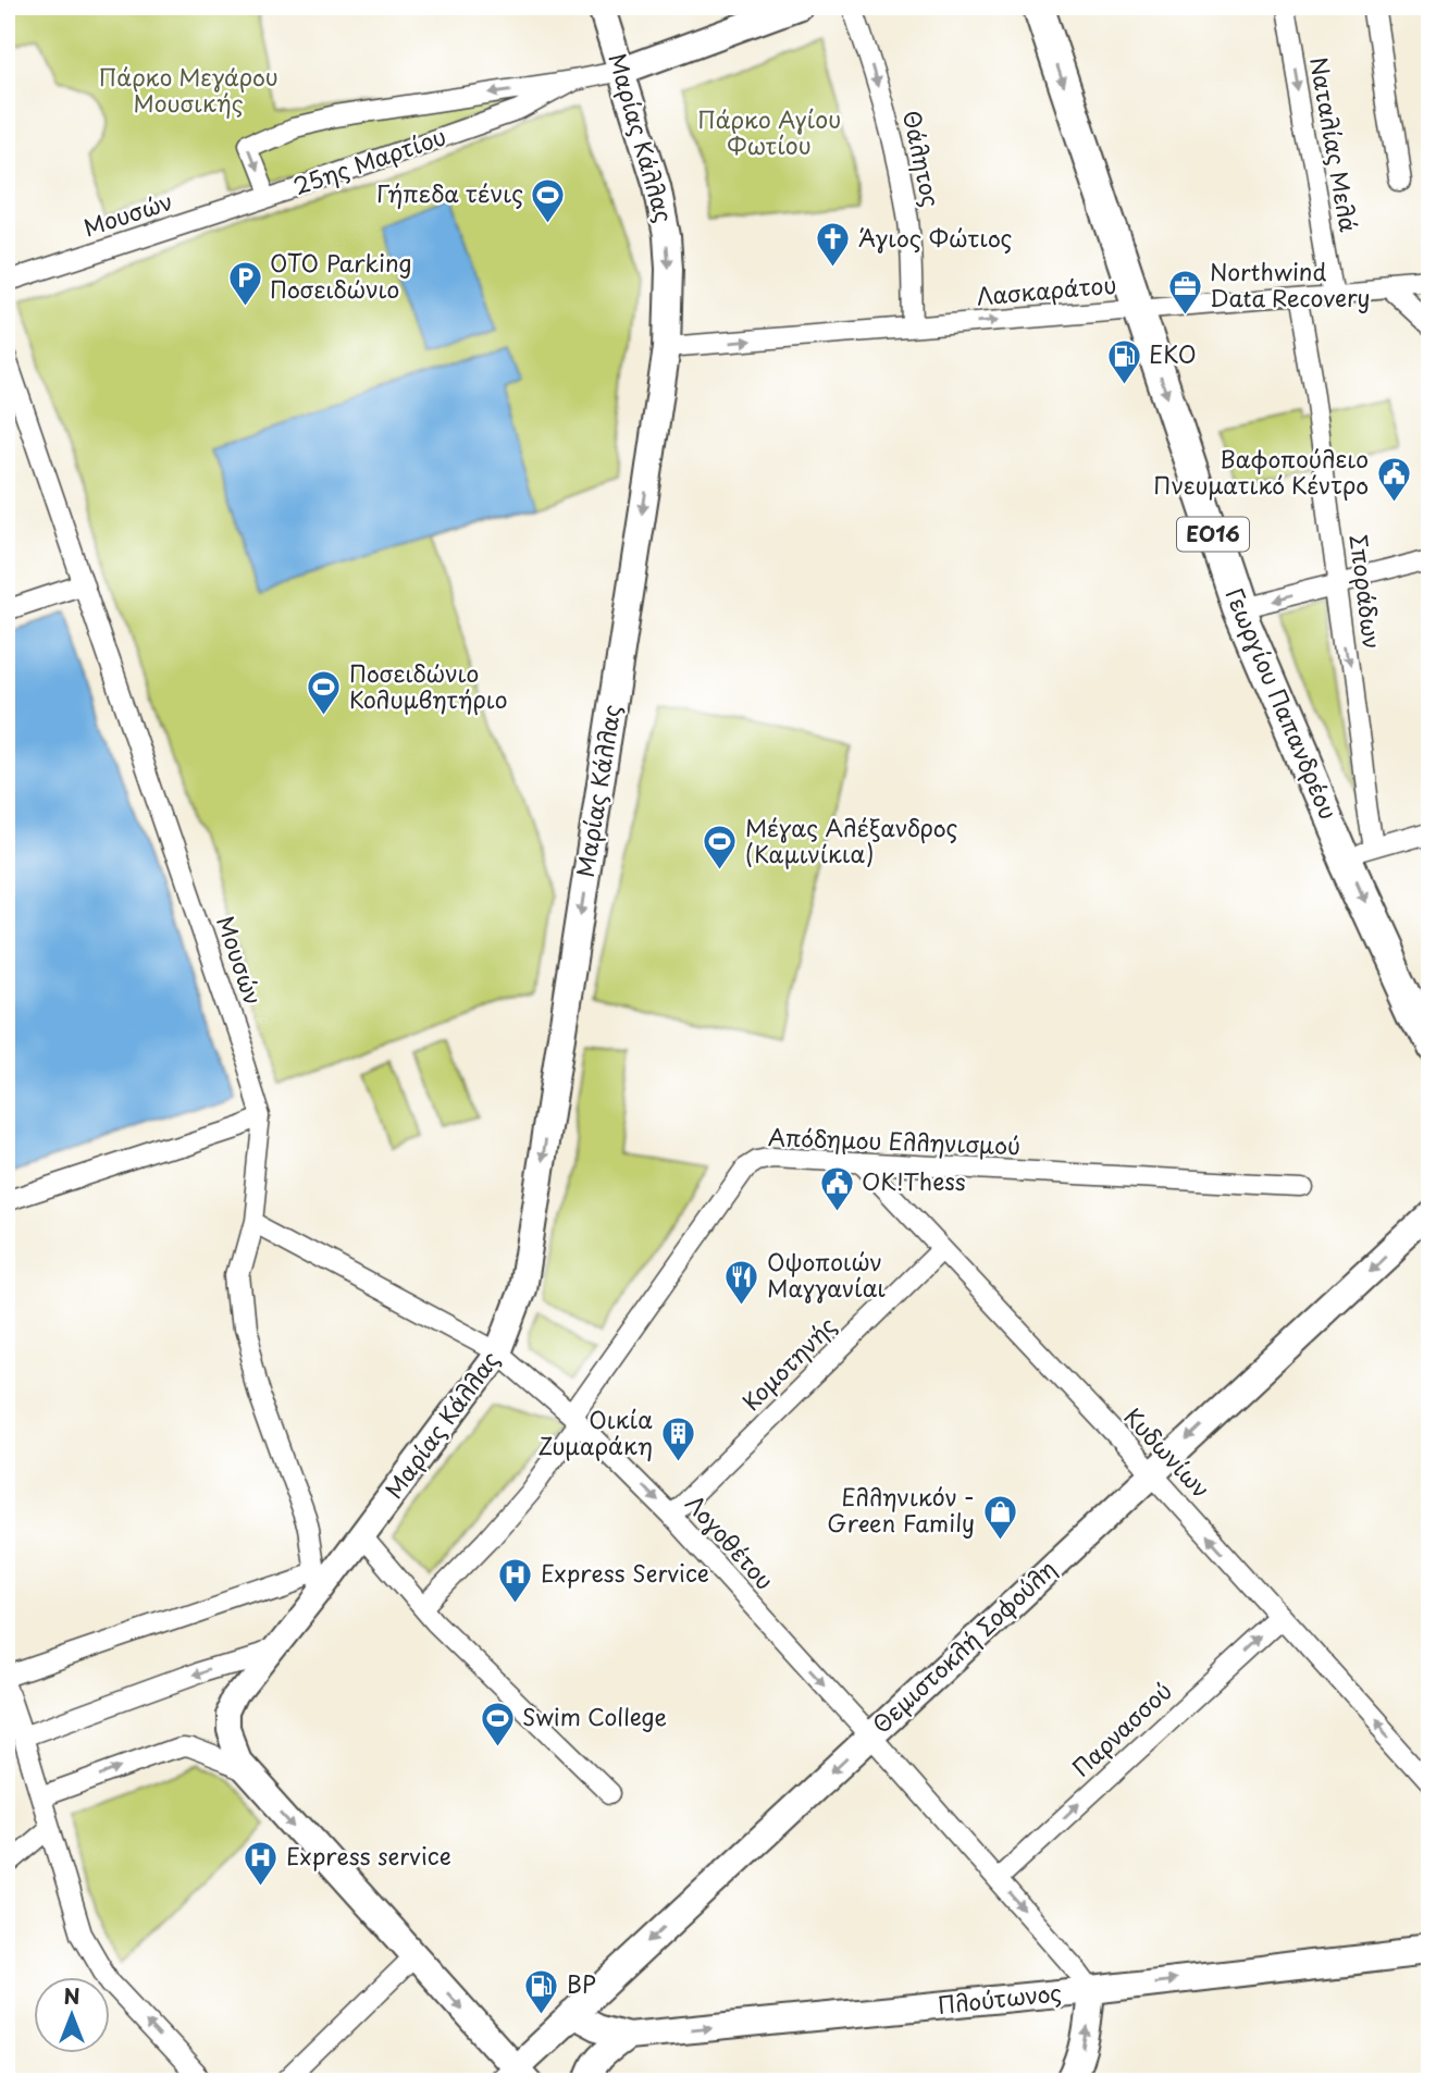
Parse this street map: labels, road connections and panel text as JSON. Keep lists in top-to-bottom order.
{
  "streets": {
    "main road": [
      "Μαρίας Κάλλας",
      "25ης Μαρτίου",
      "ΕΟ16",
      "Γεωργίου Παπανδρέου",
      "Θεμιστοκλή Σοφούλη",
      "Πλούτωνος"
    ],
    "street": [
      "Ναταλίας Μελά",
      "Θάλητος",
      "Μουσών",
      "Λασκαράτου",
      "Σποράδων",
      "Απόδημου Ελληνισμού",
      "Κομοτηνής",
      "Κυδωνίων",
      "Λογοθέτου",
      "Παρνασσού"
    ]
  },
  "crossings": [
    ["Μαρίας Κάλλας", "25ης Μαρτίου"],
    ["Μαρίας Κάλλας", "Μουσών"],
    ["Μαρίας Κάλλας", "Λασκαράτου"],
    ["Μαρίας Κάλλας", "Λογοθέτου"],
    ["Ναταλίας Μελά", "Λασκαράτου"],
    ["Θάλητος", "Λασκαράτου"],
    ["25ης Μαρτίου", "Μουσών"],
    ["Μουσών", "Λογοθέτου"],
    ["Λασκαράτου", "Σποράδων"],
    ["Λασκαράτου", "Γεωργίου Παπανδρέου"],
    ["Σποράδων", "Γεωργίου Παπανδρέου"],
    ["Απόδημου Ελληνισμού", "Κυδωνίων"],
    ["Απόδημου Ελληνισμού", "Λογοθέτου"],
    ["Κομοτηνής", "Κυδωνίων"],
    ["Κομοτηνής", "Λογοθέτου"],
    ["Κυδωνίων", "Θεμιστοκλή Σοφούλη"],
    ["Κυδωνίων", "Παρνασσού"],
    ["Λογοθέτου", "Θεμιστοκλή Σοφούλη"],
    ["Λογοθέτου", "Παρνασσού"],
    ["Λογοθέτου", "Πλούτωνος"],
    ["Θεμιστοκλή Σοφούλη", "Πλούτωνος"]
  ],
  "one_way": [
    "Μαρίας Κάλλας",
    "Θάλητος",
    "Λασκαράτου",
    "Σποράδων",
    "Γεωργίου Παπανδρέου",
    "Κυδωνίων",
    "Λογοθέτου",
    "Θεμιστοκλή Σοφούλη",
    "Παρνασσού",
    "Πλούτωνος"
  ],
  "parks": ["Πάρκο Μεγάρου Μουσικής", "Πάρκο Αγίου Φωτίου"],
  "places": {
    "sports": [
      "Γήπεδα τένις",
      "Ποσειδώνιο Κολυμβητήριο",
      "Μέγας Αλέξανδρος (Καμινίκια)",
      "Swim College"
    ],
    "church": ["Άγιος Φώτιος"],
    "parking": ["ΟΤΟ Parking Ποσειδώνιο"],
    "office": ["Northwind Data Recovery"],
    "fuel station": ["EKO", "BP"],
    "public building": ["Βαφοπούλειο Πνευματικό Κέντρο", "OK!Thess"],
    "restaurant": ["Οψοποιών Μαγγανίαι"],
    "building": ["Οικία Ζυμαράκη"],
    "shop": ["Ελληνικόν - Green Family"],
    "hospital": ["Express Service", "Express service"]
  },
  "north": "top"
}
